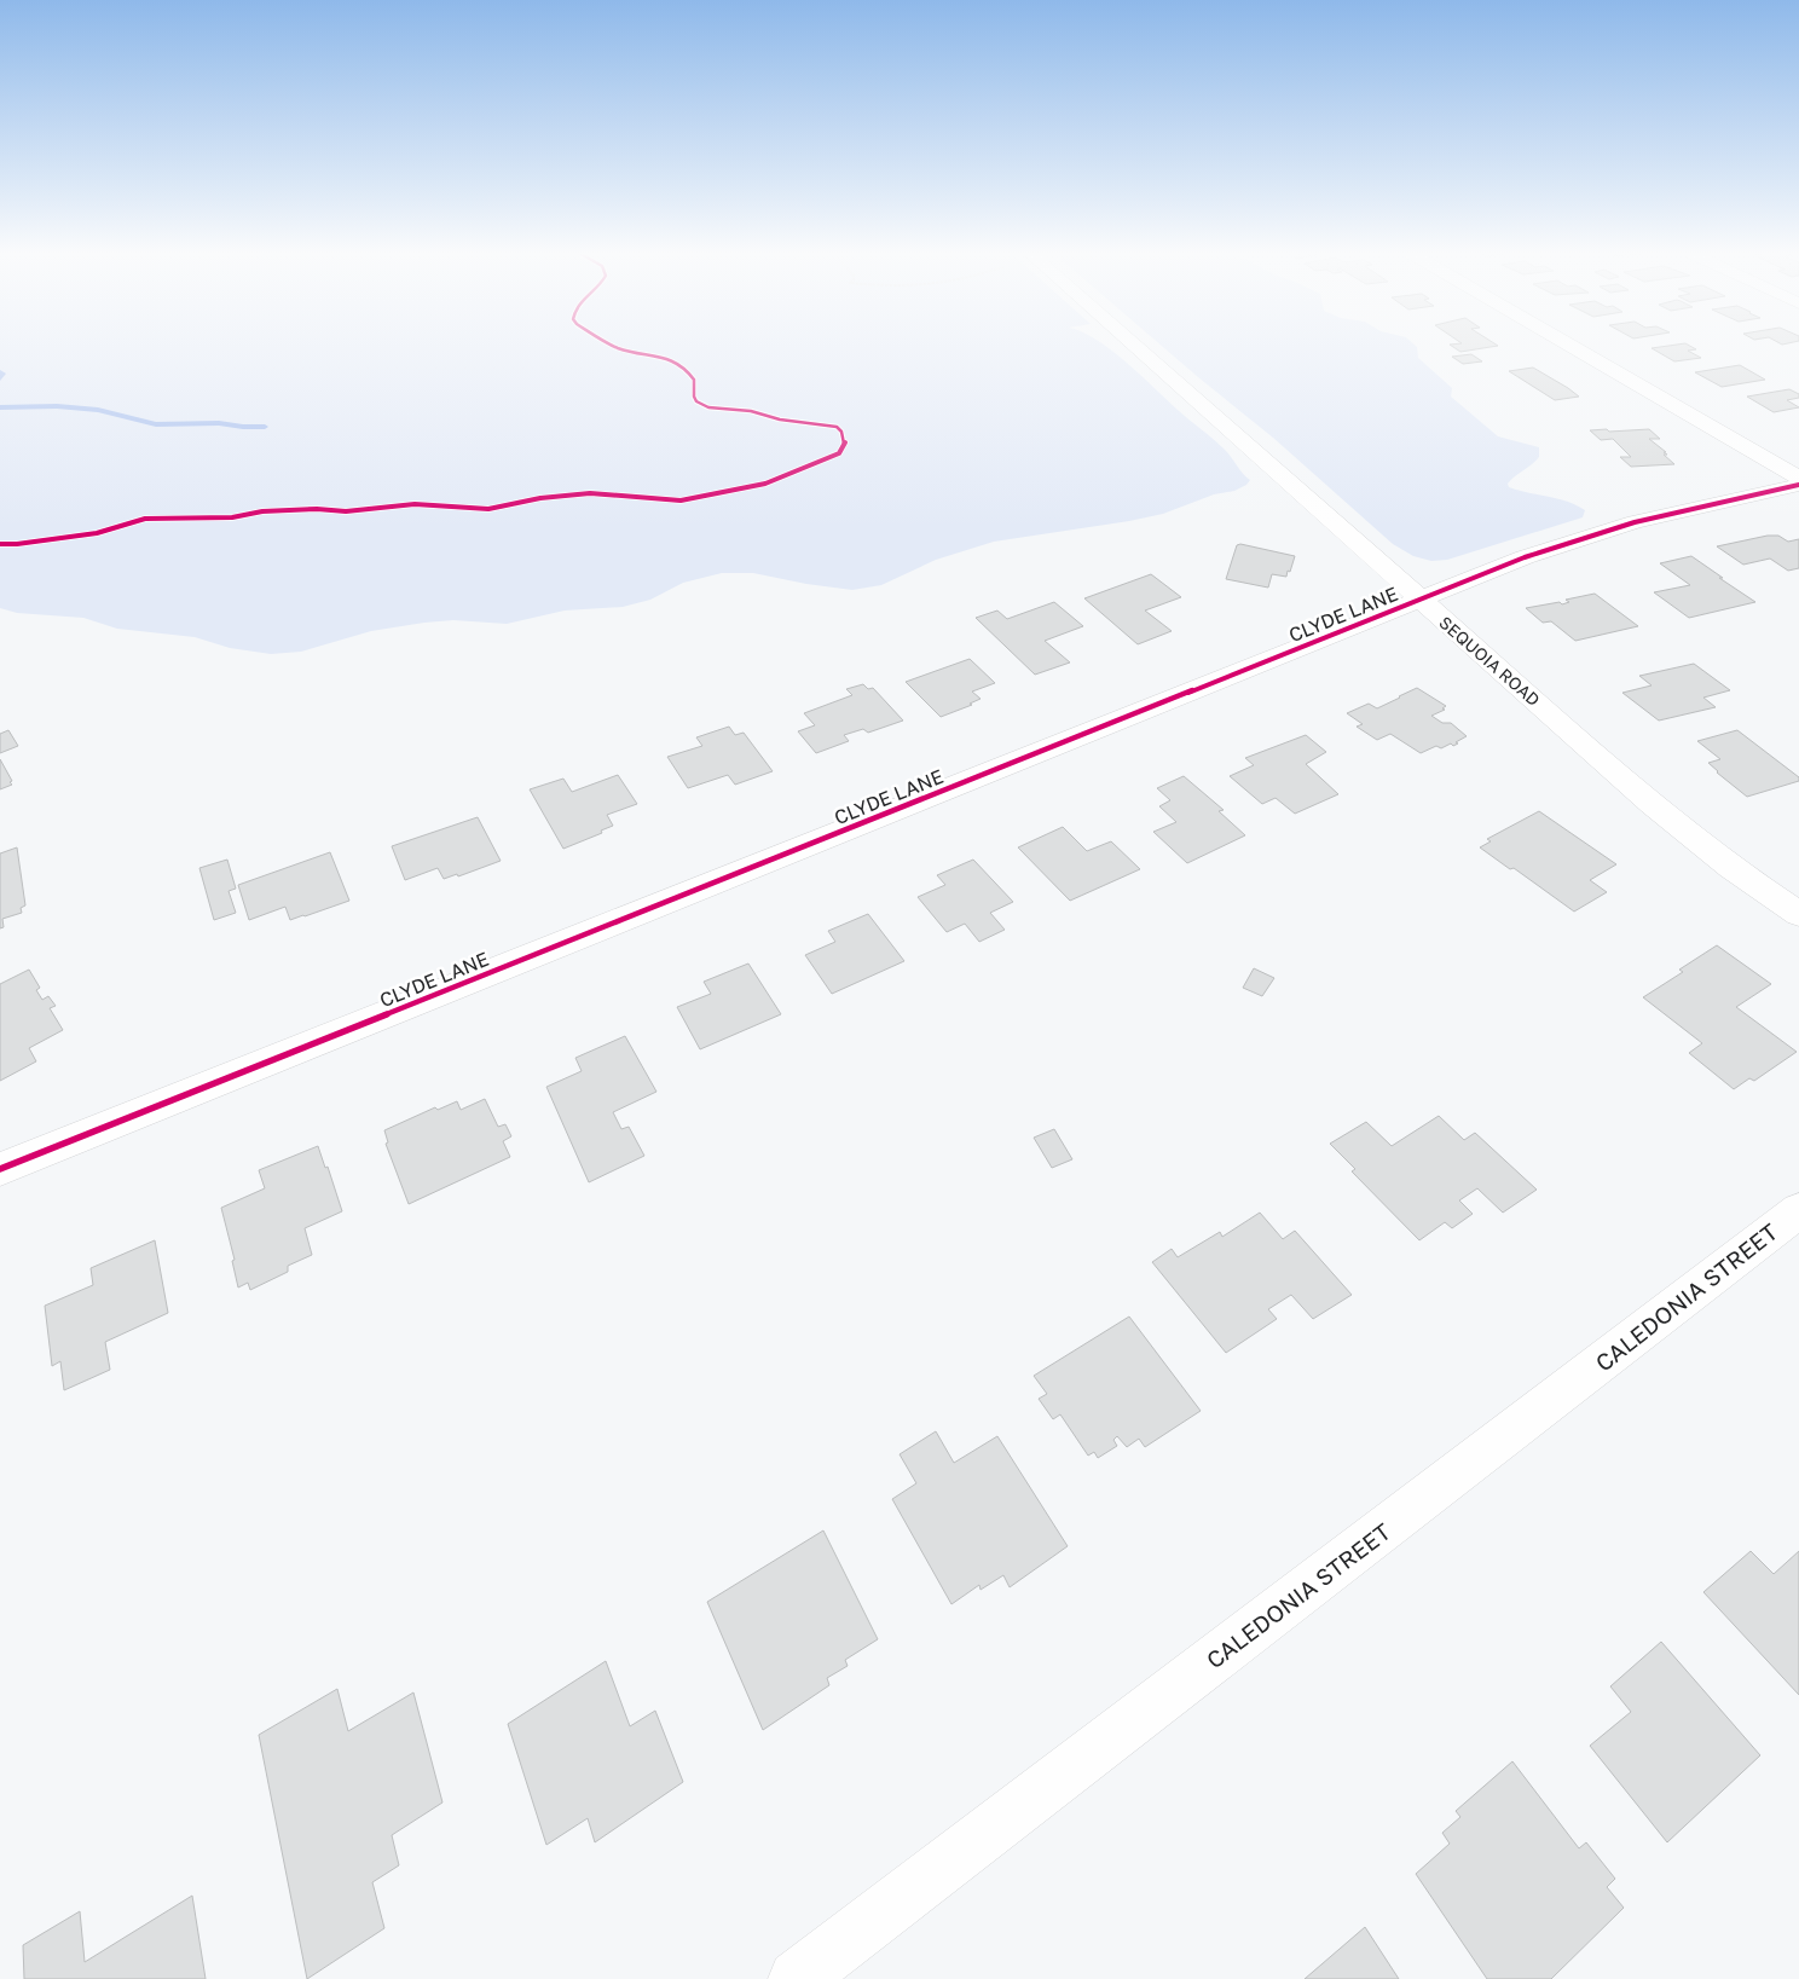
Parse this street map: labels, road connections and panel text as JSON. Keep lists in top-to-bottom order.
{
  "streets": {
    "street": ["CLYDE LANE", "SEQUOIA ROAD", "CALEDONIA STREET"]
  },
  "crossings": [
    ["CLYDE LANE", "SEQUOIA ROAD"]
  ]
}
